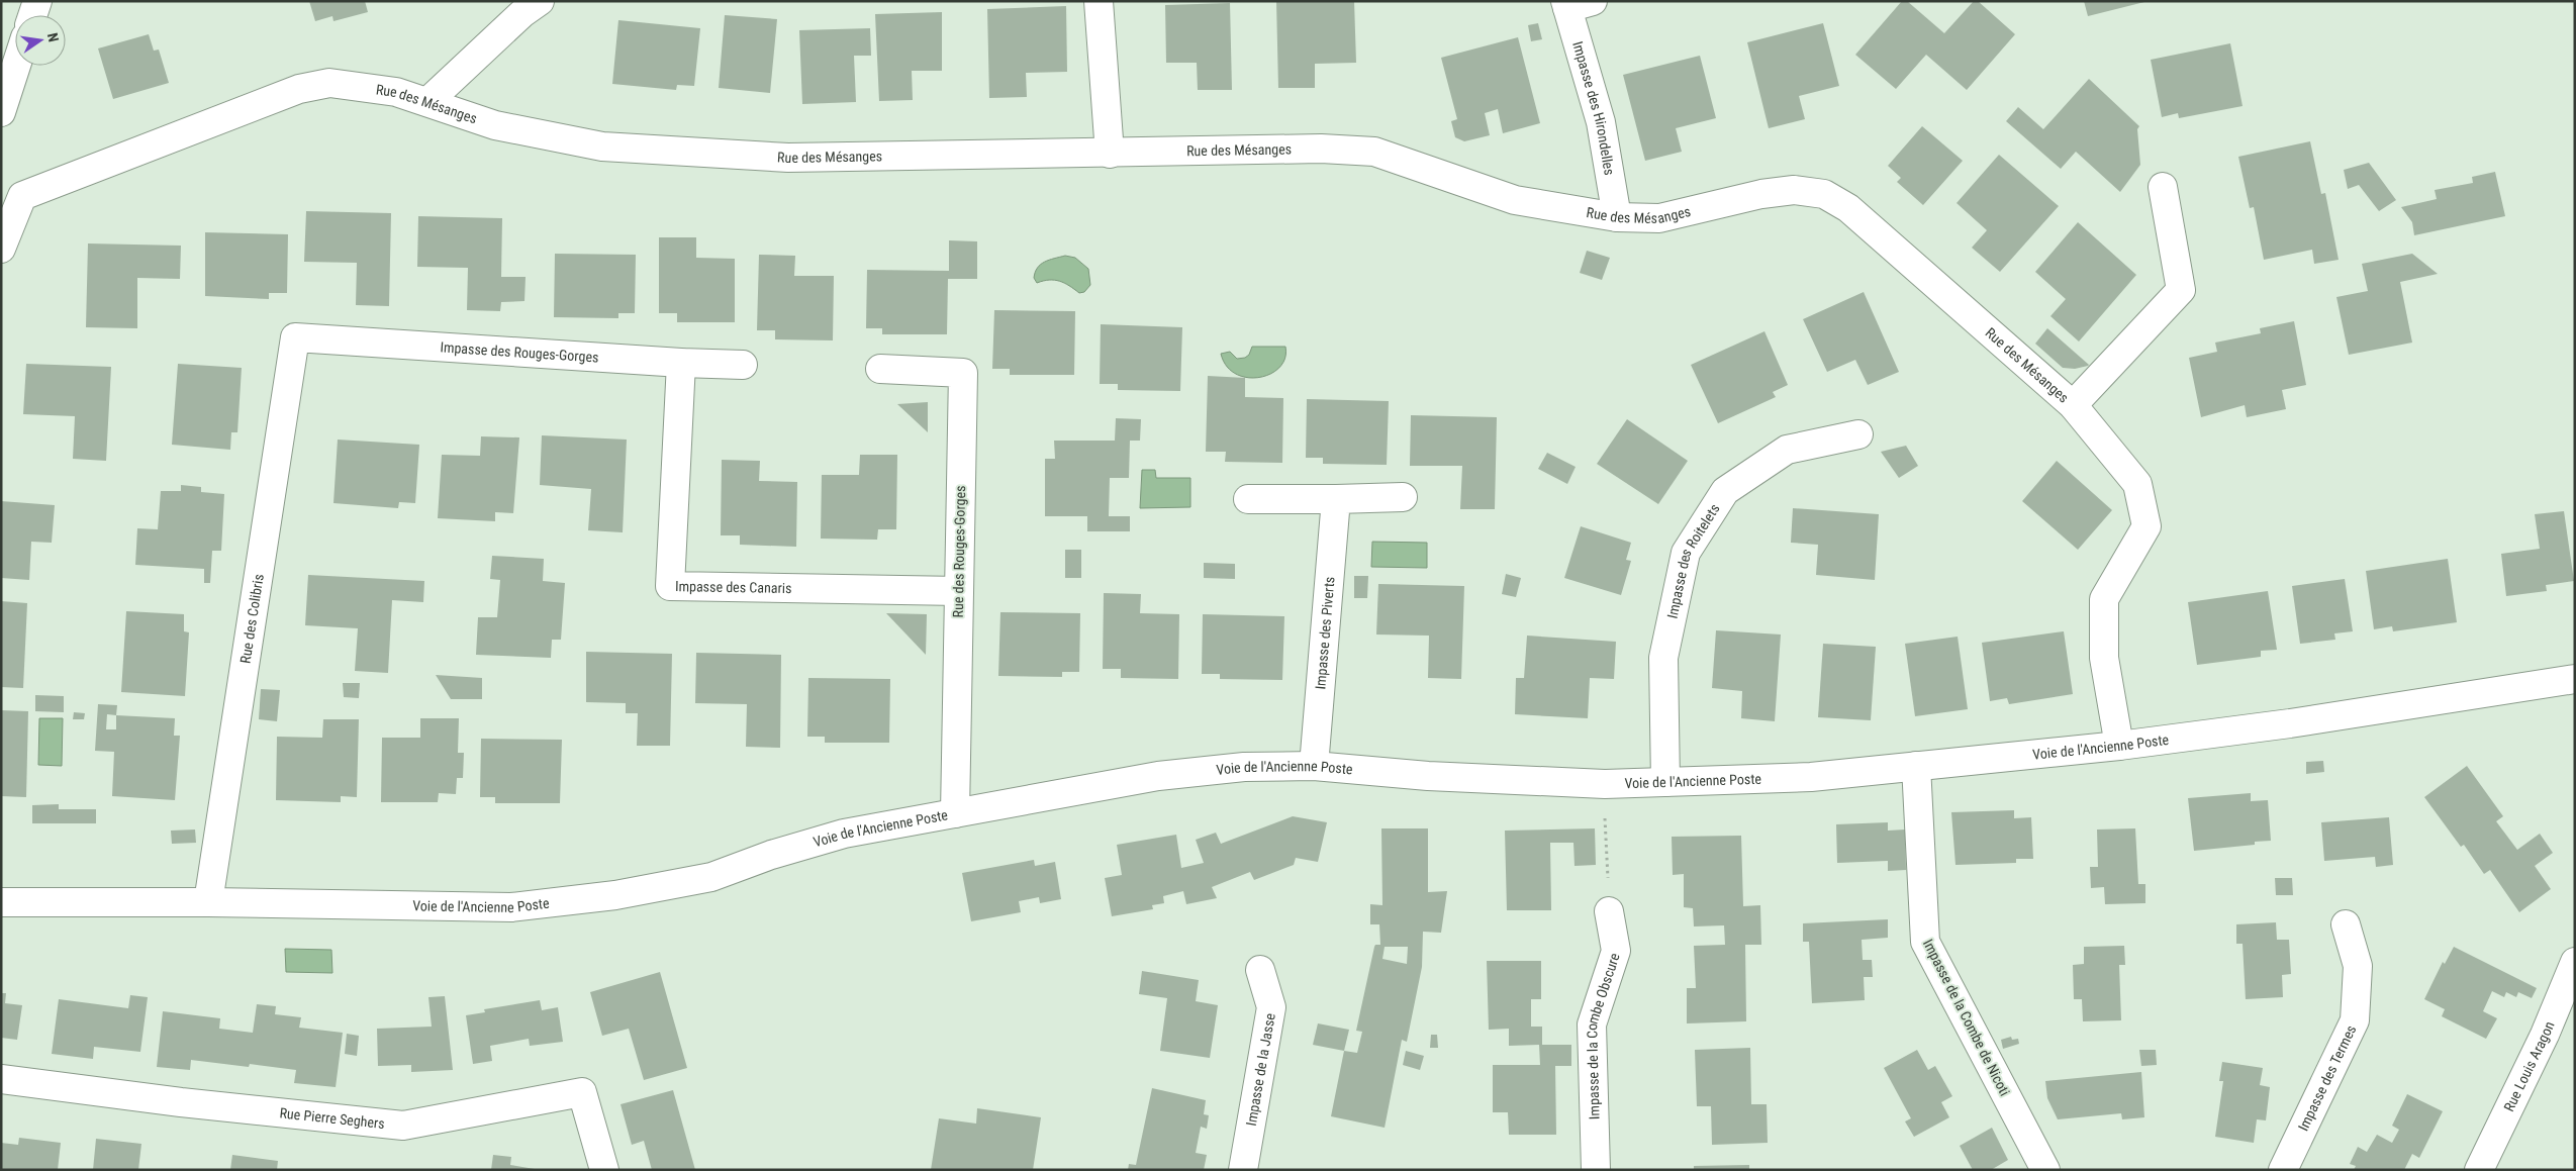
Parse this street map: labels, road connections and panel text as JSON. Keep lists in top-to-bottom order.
{
  "streets": {
    "street": [
      "Rue des Mésanges",
      "Impasse des Hirondelles",
      "Impasse des Rouges-Gorges",
      "Rue des Rouges-Gorges",
      "Impasse des Roitelets",
      "Impasse des Canaris",
      "Rue des Colibris",
      "Impasse des Piverts",
      "Voie de l'Ancienne Poste",
      "Impasse de la Combe de Nicoti",
      "Impasse de la Combe Obscure",
      "Rue Louis Aragon",
      "Impasse de la Jasse",
      "Impasse des Termes",
      "Rue Pierre Seghers"
    ]
  },
  "crossings": [
    ["Rue des Mésanges", "Impasse des Hirondelles"],
    ["Rue des Mésanges", "Voie de l'Ancienne Poste"],
    ["Impasse des Rouges-Gorges", "Impasse des Canaris"],
    ["Impasse des Rouges-Gorges", "Rue des Colibris"],
    ["Rue des Rouges-Gorges", "Impasse des Canaris"],
    ["Rue des Rouges-Gorges", "Voie de l'Ancienne Poste"],
    ["Impasse des Roitelets", "Voie de l'Ancienne Poste"],
    ["Rue des Colibris", "Voie de l'Ancienne Poste"],
    ["Impasse des Piverts", "Voie de l'Ancienne Poste"],
    ["Voie de l'Ancienne Poste", "Impasse de la Combe de Nicoti"]
  ],
  "north": "right"
}
